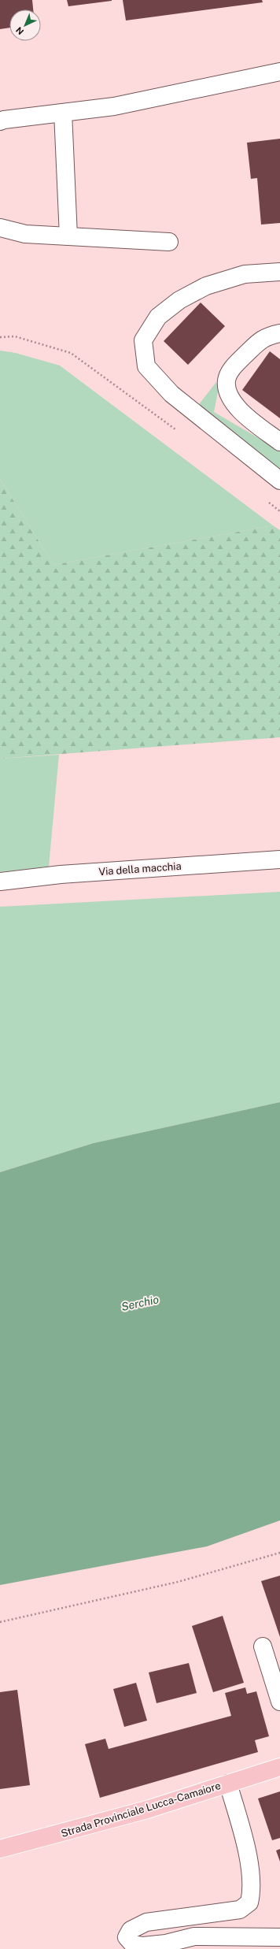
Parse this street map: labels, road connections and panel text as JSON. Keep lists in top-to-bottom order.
{
  "streets": {
    "main road": ["Strada Provinciale Lucca-Camaiore"],
    "street": ["Via della macchia"]
  },
  "water": ["Serchio"],
  "north": "bottom left"
}
